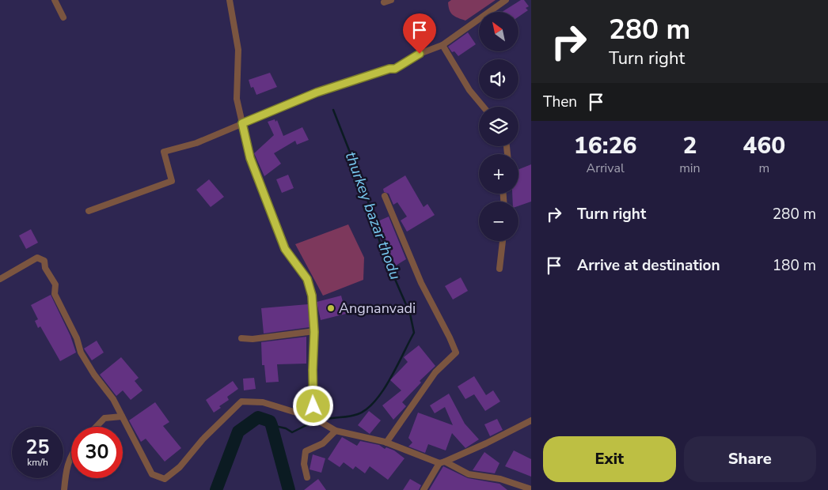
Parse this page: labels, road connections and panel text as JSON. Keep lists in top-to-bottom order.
{
  "water": ["thurkey bazar thodu"],
  "places": ["Angnanvadi"],
  "north": "top left",
  "page": {
    "turn": ["280 m", "Turn right"],
    "map_buttons": ["+", "−"],
    "then": "Then",
    "eta": [
      "16:26",
      "Arrival",
      "2",
      "min",
      "460",
      "m"
    ],
    "list": [
      {
        "name": "Turn right",
        "value": "280 m"
      },
      {
        "name": "Arrive at destination",
        "value": "180 m"
      }
    ],
    "speed": "25 km/h",
    "limit": "30",
    "buttons": ["Exit", "Share"]
  }
}
